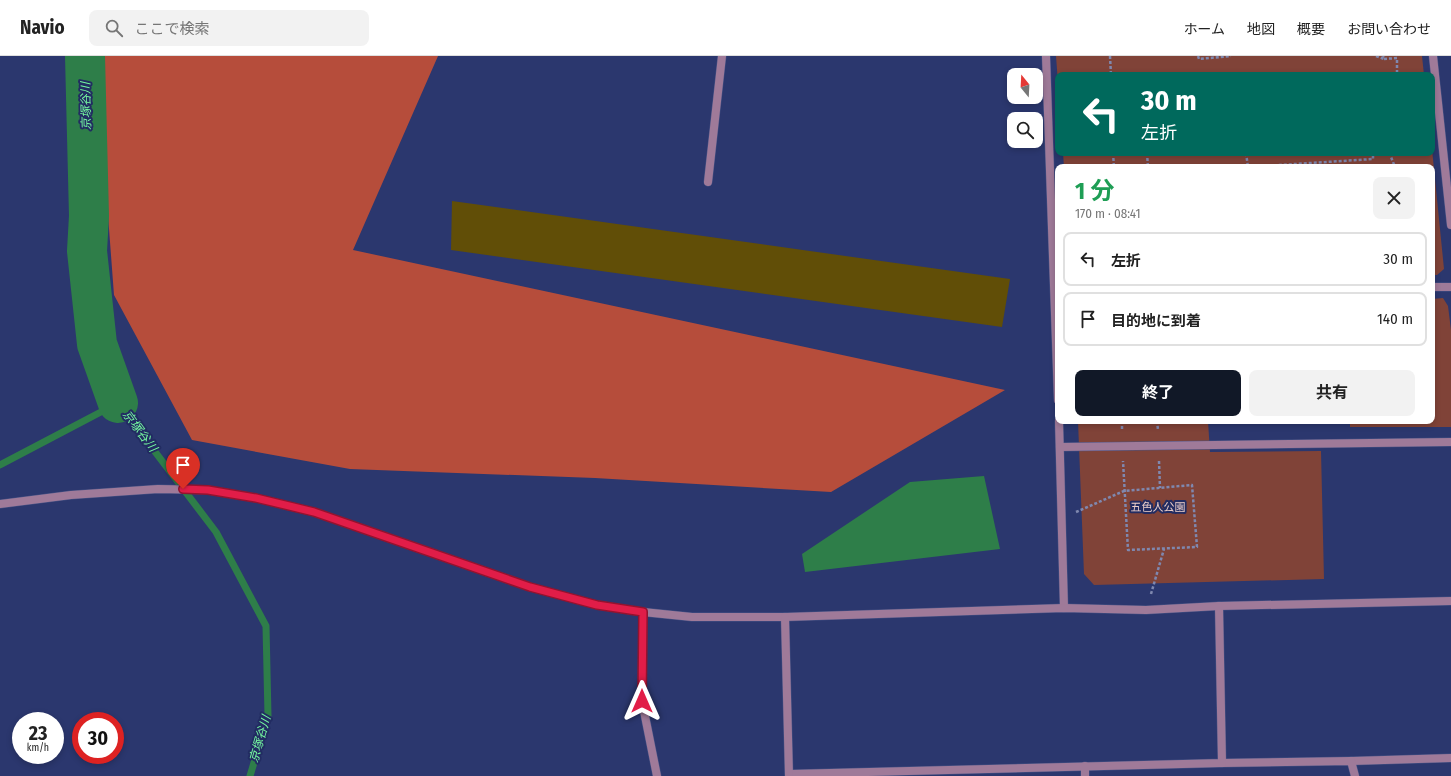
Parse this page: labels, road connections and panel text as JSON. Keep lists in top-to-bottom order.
{
  "water": ["京塚谷川"],
  "parks": ["五色人公園"],
  "north": "top",
  "page": {
    "header": "Navio",
    "search": "ここで検索",
    "nav": [
      "ホーム",
      "地図",
      "概要",
      "お問い合わせ"
    ],
    "turn": ["30 m", "左折"],
    "heading": ["1 分", "170 m · 08:41"],
    "list": [
      {
        "name": "左折",
        "value": "30 m"
      },
      {
        "name": "目的地に到着",
        "value": "140 m"
      }
    ],
    "buttons": ["終了", "共有"],
    "speed": "23 km/h",
    "limit": "30"
  }
}
